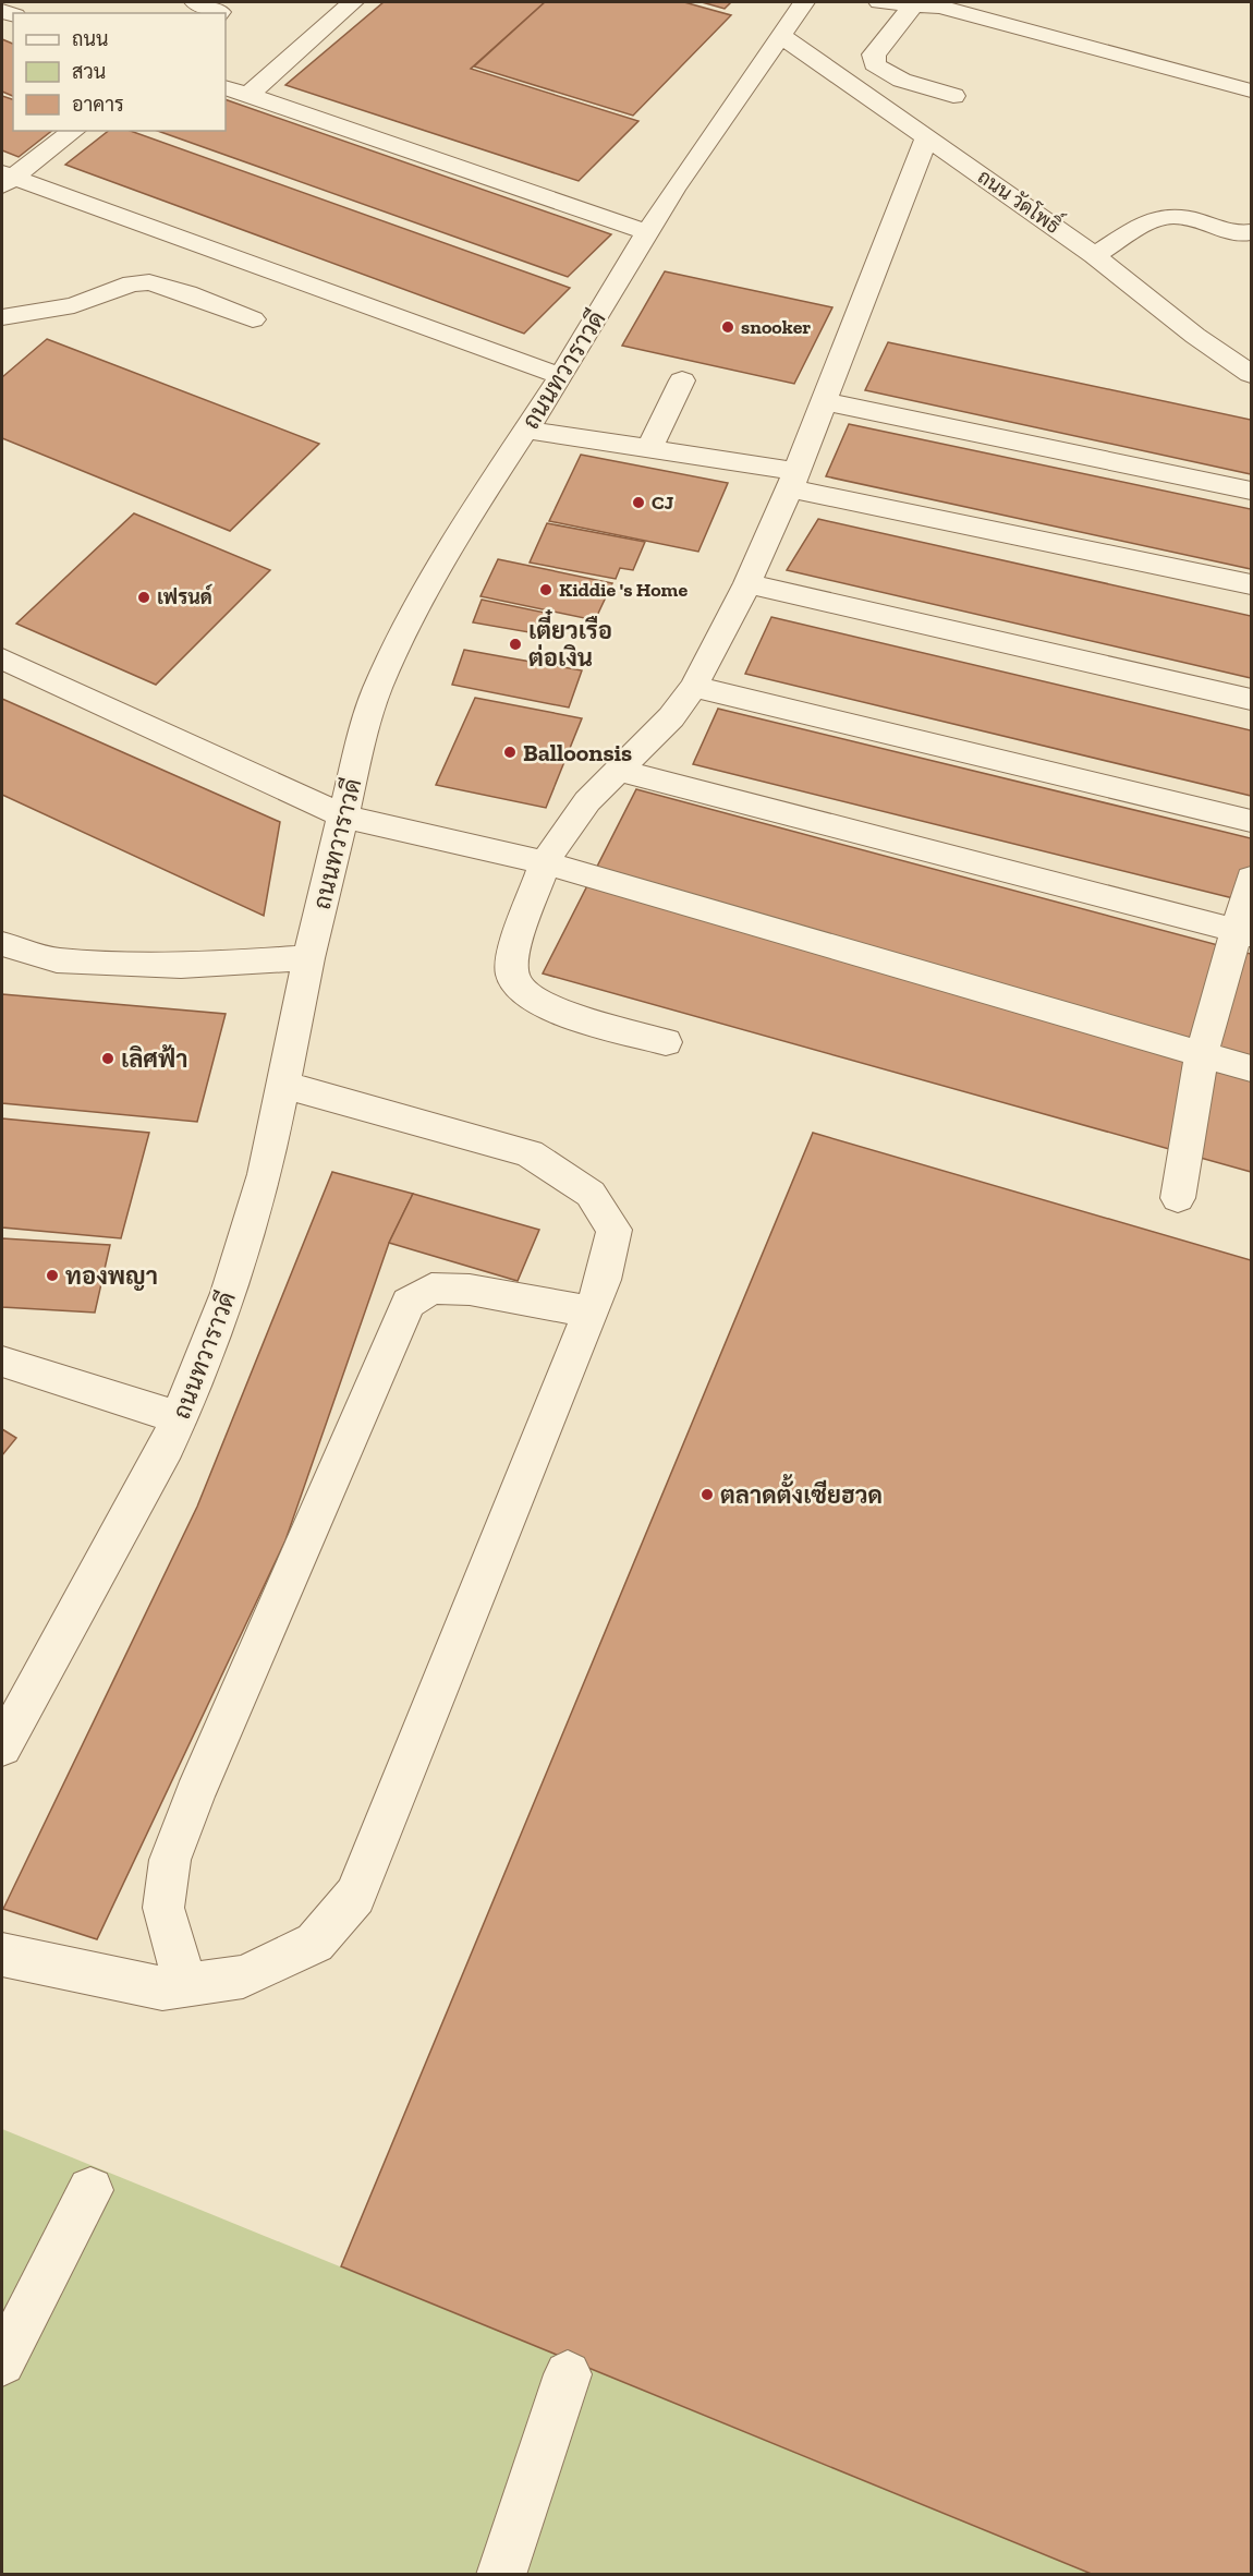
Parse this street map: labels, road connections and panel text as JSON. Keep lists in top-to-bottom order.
{
  "streets": {
    "street": ["ถนน วัดโพธิ์", "ถนนทวาราวดี"]
  },
  "crossings": [
    ["ถนน วัดโพธิ์", "ถนนทวาราวดี"]
  ],
  "places": [
    "snooker",
    "CJ",
    "Kiddie 's Home",
    "เฟรนด์",
    "เตี๋ยวเรือ ต่อเงิน",
    "Balloonsis",
    "เลิศฟ้า",
    "ทองพญา",
    "ตลาดตั้งเซียฮวด"
  ],
  "legend": ["ถนน", "สวน", "อาคาร"]
}
